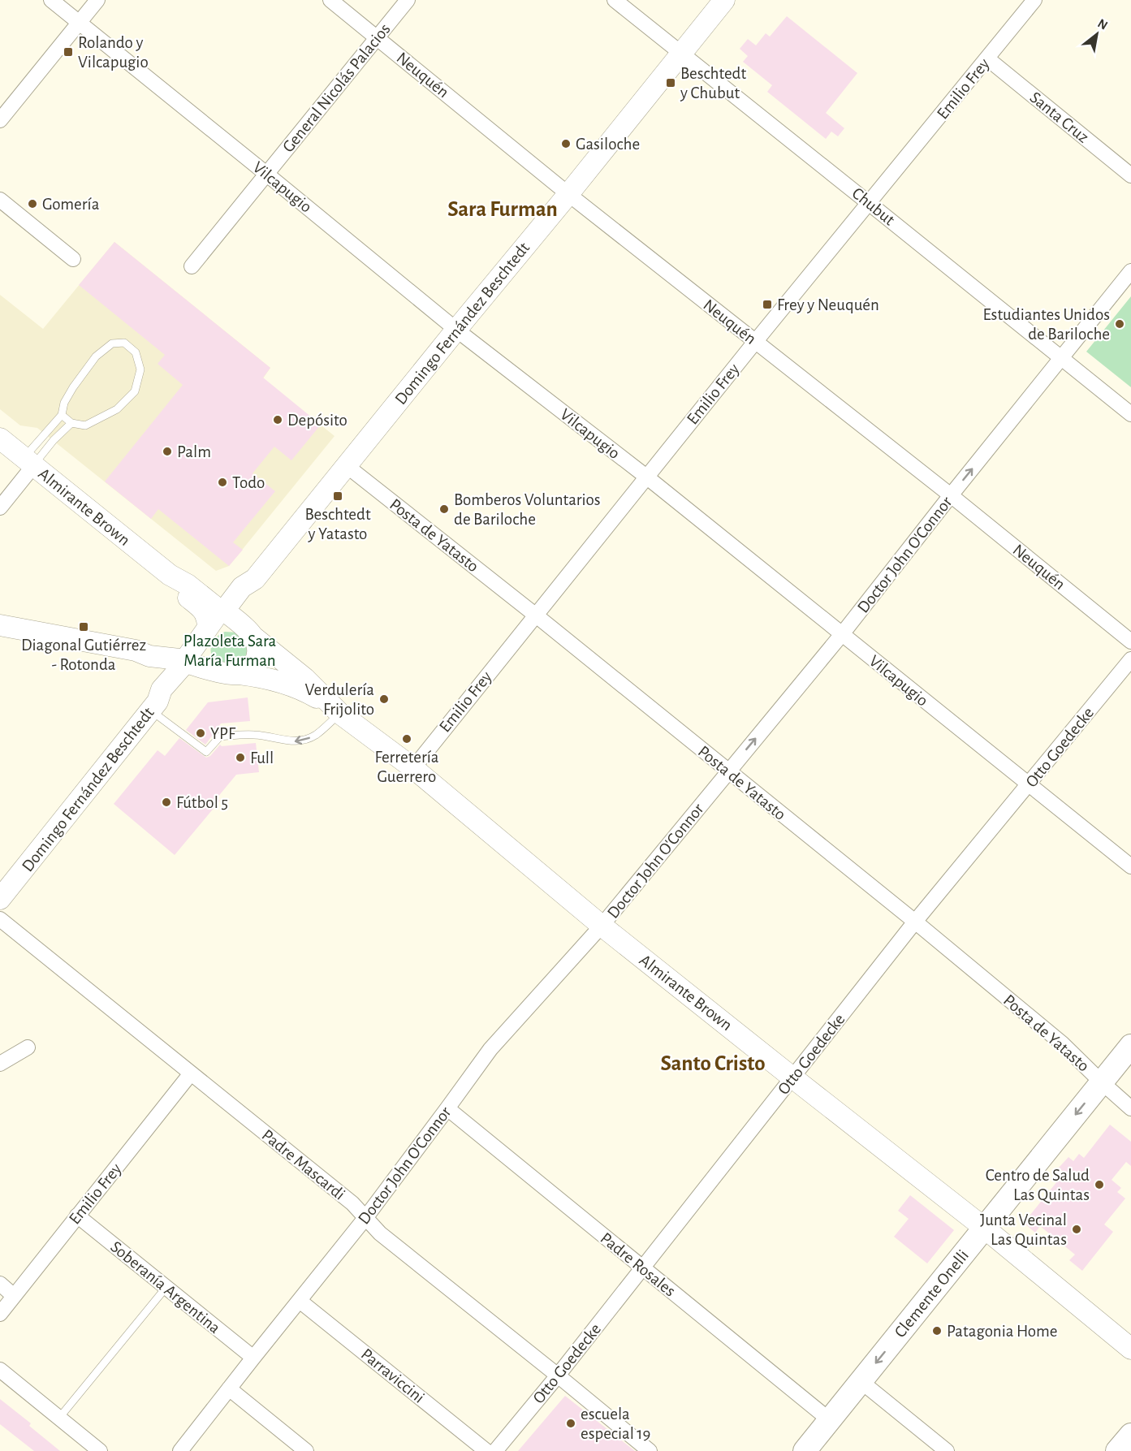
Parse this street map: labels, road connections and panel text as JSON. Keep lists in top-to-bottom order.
{
  "streets": {
    "main road": ["Domingo Fernández Beschtedt", "Almirante Brown", "Clemente Onelli"],
    "street": [
      "Neuquén",
      "General Nicolás Palacios",
      "Emilio Frey",
      "Santa Cruz",
      "Vilcapugio",
      "Chubut",
      "Posta de Yatasto",
      "Doctor John O'Connor",
      "Otto Goedecke",
      "Padre Mascardi",
      "Padre Rosales",
      "Soberanía Argentina",
      "Parraviccini"
    ]
  },
  "crossings": [
    ["Neuquén", "General Nicolás Palacios"],
    ["Neuquén", "Emilio Frey"],
    ["Neuquén", "Domingo Fernández Beschtedt"],
    ["Neuquén", "Doctor John O'Connor"],
    ["General Nicolás Palacios", "Vilcapugio"],
    ["Emilio Frey", "Santa Cruz"],
    ["Emilio Frey", "Vilcapugio"],
    ["Emilio Frey", "Chubut"],
    ["Emilio Frey", "Almirante Brown"],
    ["Emilio Frey", "Posta de Yatasto"],
    ["Emilio Frey", "Padre Mascardi"],
    ["Emilio Frey", "Soberanía Argentina"],
    ["Vilcapugio", "Domingo Fernández Beschtedt"],
    ["Vilcapugio", "Doctor John O'Connor"],
    ["Vilcapugio", "Otto Goedecke"],
    ["Chubut", "Domingo Fernández Beschtedt"],
    ["Chubut", "Doctor John O'Connor"],
    ["Domingo Fernández Beschtedt", "Almirante Brown"],
    ["Domingo Fernández Beschtedt", "Posta de Yatasto"],
    ["Almirante Brown", "Doctor John O'Connor"],
    ["Almirante Brown", "Otto Goedecke"],
    ["Almirante Brown", "Clemente Onelli"],
    ["Posta de Yatasto", "Doctor John O'Connor"],
    ["Posta de Yatasto", "Otto Goedecke"],
    ["Posta de Yatasto", "Clemente Onelli"],
    ["Doctor John O'Connor", "Padre Mascardi"],
    ["Doctor John O'Connor", "Padre Rosales"],
    ["Doctor John O'Connor", "Soberanía Argentina"],
    ["Doctor John O'Connor", "Parraviccini"],
    ["Otto Goedecke", "Padre Mascardi"],
    ["Otto Goedecke", "Padre Rosales"],
    ["Padre Rosales", "Clemente Onelli"]
  ],
  "one_way": ["Clemente Onelli"],
  "districts": ["Sara Furman", "Santo Cristo"],
  "parks": ["Plazoleta Sara María Furman"],
  "places": {
    "transit": [
      "Rolando y Vilcapugio",
      "Beschtedt y Chubut",
      "Frey y Neuquén",
      "Beschtedt y Yatasto",
      "Diagonal Gutiérrez - Rotonda"
    ],
    "other": [
      "Gasiloche",
      "Gomería",
      "Estudiantes Unidos de Bariloche",
      "Depósito",
      "Palm",
      "Todo",
      "Bomberos Voluntarios de Bariloche",
      "Verdulería Frijolito",
      "YPF",
      "Ferretería Guerrero",
      "Full",
      "Fútbol 5",
      "Centro de Salud Las Quintas",
      "Junta Vecinal Las Quintas",
      "Patagonia Home",
      "escuela especial 19"
    ]
  },
  "north": "top right"
}
